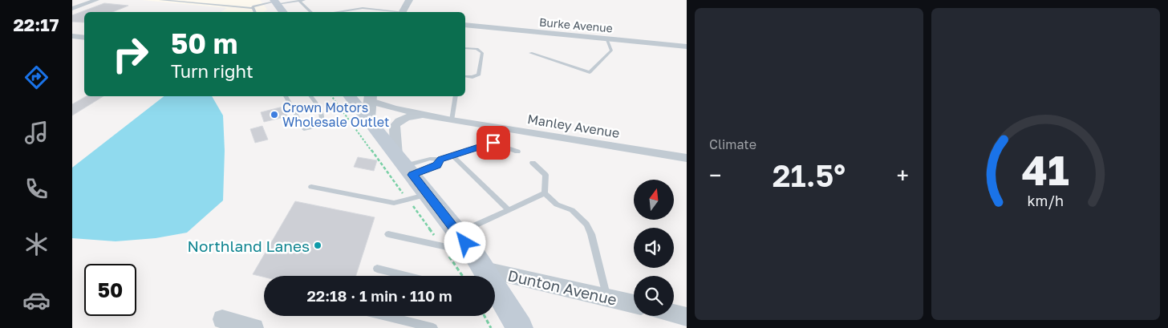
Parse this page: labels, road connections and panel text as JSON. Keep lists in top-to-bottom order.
{
  "streets": {
    "street": ["Burke Avenue", "Manley Avenue", "Dunton Avenue"]
  },
  "places": ["Crown Motors Wholesale Outlet", "Northland Lanes"],
  "north": "top",
  "page": {
    "tabs": "22:17",
    "tile": "Climate",
    "turn": ["50 m", "Turn right"],
    "heat": ["−", "21.5°", "+"],
    "limit": "50",
    "trip": "22:18 · 1 min · 110 m",
    "gauge": ["41", "km/h"]
  }
}
